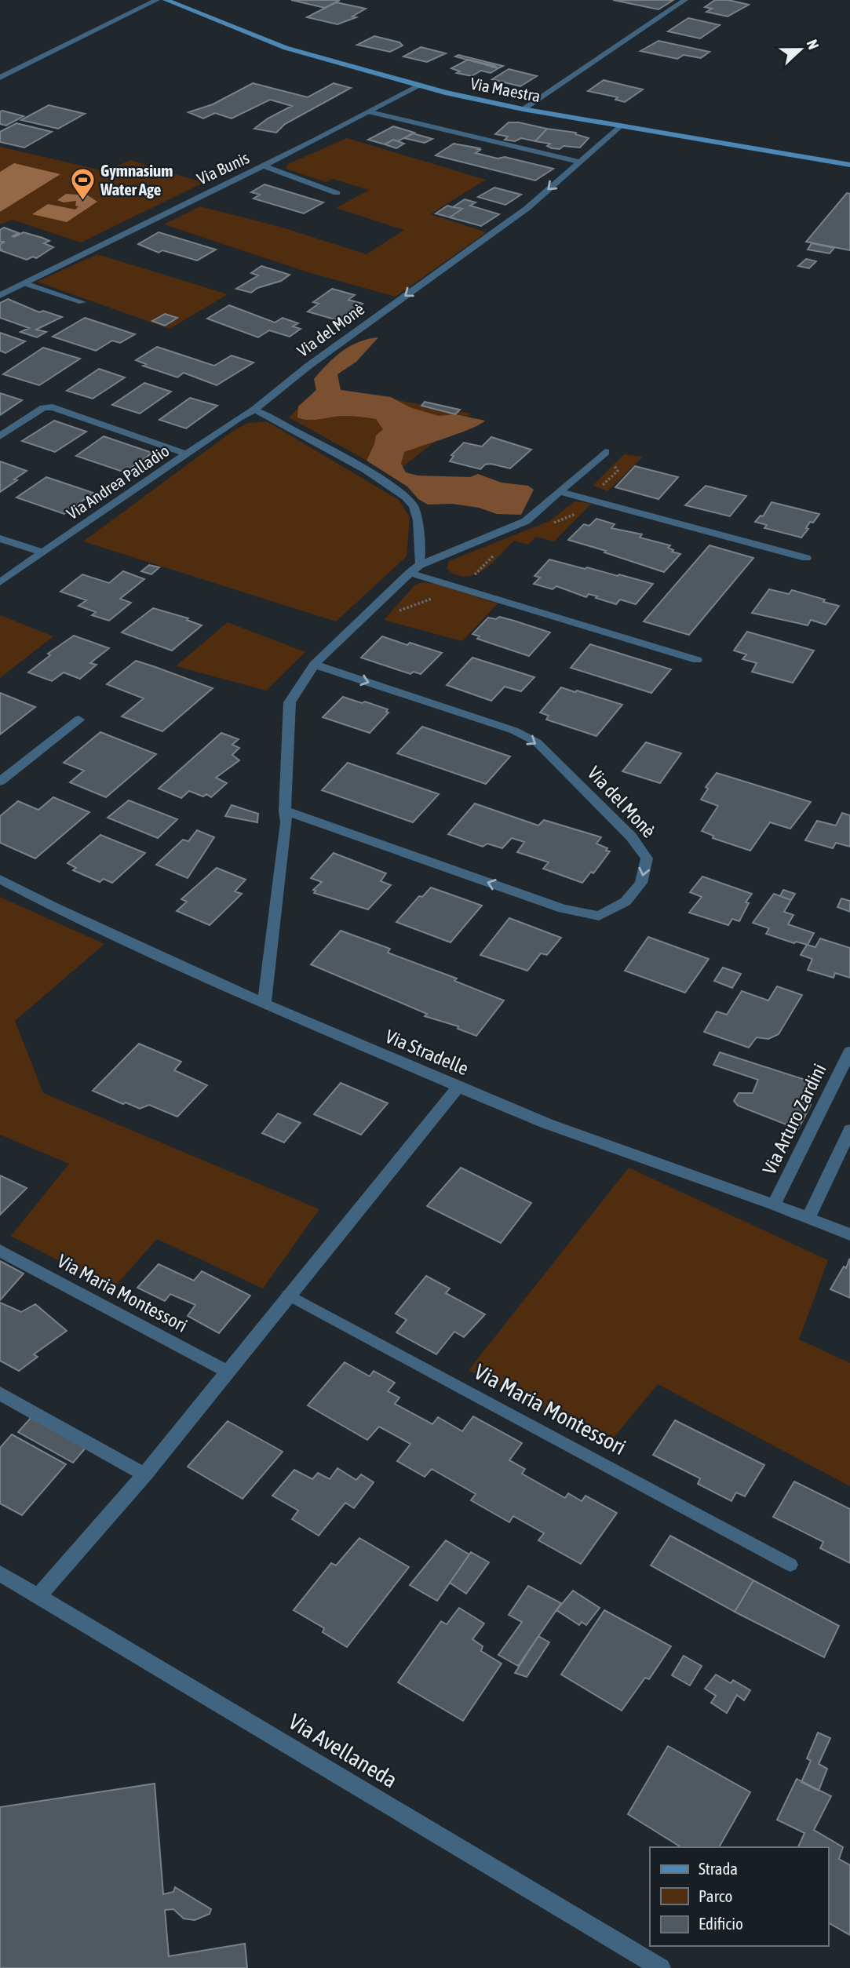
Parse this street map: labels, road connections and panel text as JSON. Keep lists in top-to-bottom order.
{
  "streets": {
    "main road": ["Via Maestra"],
    "street": [
      "Via Bunis",
      "Via del Monè",
      "Via Andrea Palladio",
      "Via Stradelle",
      "Via Arturo Zardini",
      "Via Maria Montessori",
      "Via Avellaneda"
    ]
  },
  "crossings": [
    ["Via Maestra", "Via Bunis"],
    ["Via Maestra", "Via del Monè"],
    ["Via del Monè", "Via Andrea Palladio"],
    ["Via Stradelle", "Via Arturo Zardini"]
  ],
  "places": {
    "sports": ["Gymnasium Water Age"]
  },
  "legend": ["Strada", "Parco", "Edificio"],
  "north": "right"
}
